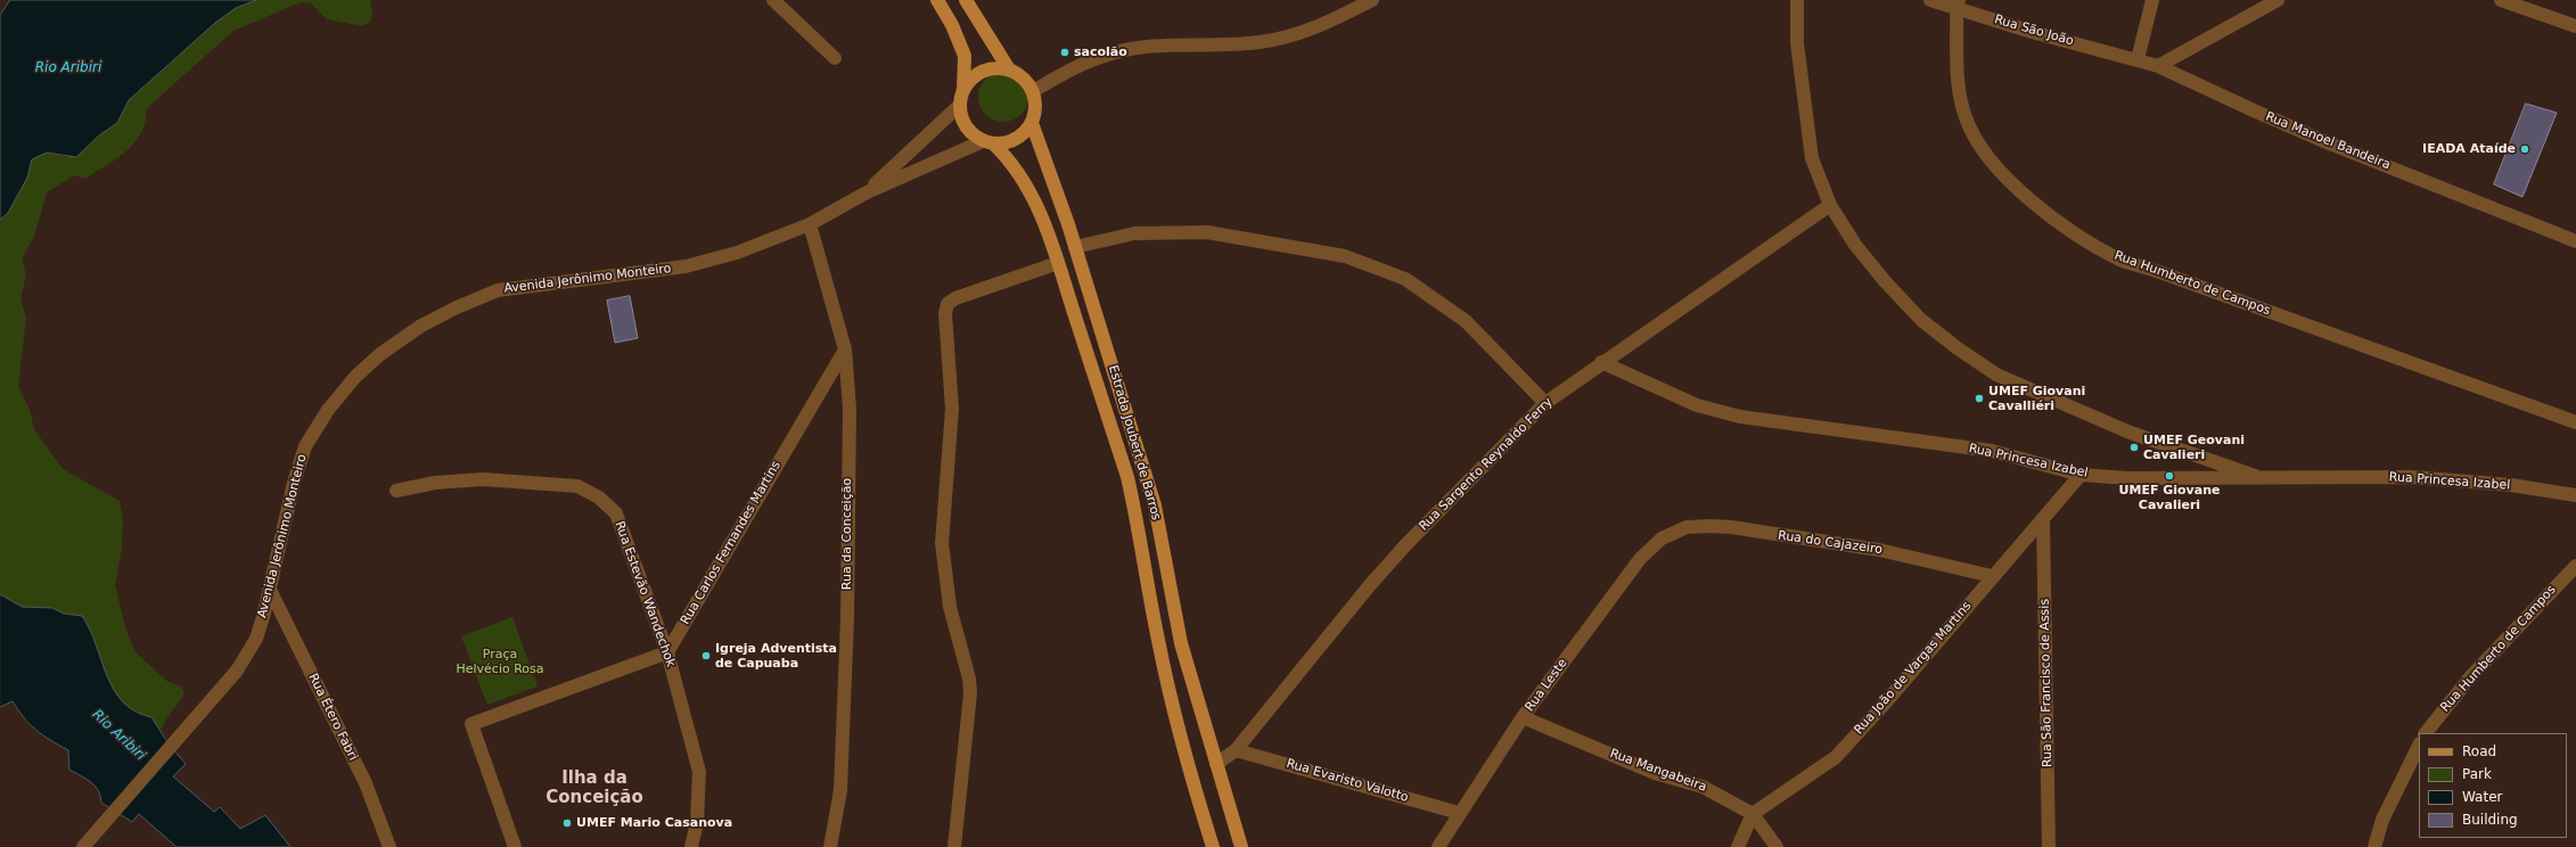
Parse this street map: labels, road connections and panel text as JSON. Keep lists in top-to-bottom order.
{
  "streets": {
    "main road": ["Estrada Joubert de Barros"],
    "street": [
      "Rua São João",
      "Rua Manoel Bandeira",
      "Avenida Jerônimo Monteiro",
      "Rua Humberto de Campos",
      "Rua Princesa Izabel",
      "Rua Sargento Reynaldo Ferry",
      "Rua da Conceição",
      "Rua Carlos Fernandes Martins",
      "Rua do Cajazeiro",
      "Rua Estevão Wandechok",
      "Rua João de Vargas Martins",
      "Rua São Francisco de Assis",
      "Rua Leste",
      "Rua Étero Fabri",
      "Rua Mangabeira",
      "Rua Evaristo Valotto"
    ]
  },
  "crossings": [
    ["Rua São João", "Rua Manoel Bandeira"],
    ["Rua São João", "Rua Humberto de Campos"],
    ["Avenida Jerônimo Monteiro", "Estrada Joubert de Barros"],
    ["Avenida Jerônimo Monteiro", "Rua da Conceição"],
    ["Avenida Jerônimo Monteiro", "Rua Étero Fabri"],
    ["Estrada Joubert de Barros", "Rua Sargento Reynaldo Ferry"],
    ["Rua Princesa Izabel", "Rua Sargento Reynaldo Ferry"],
    ["Rua Princesa Izabel", "Rua João de Vargas Martins"],
    ["Rua Sargento Reynaldo Ferry", "Rua Evaristo Valotto"],
    ["Rua da Conceição", "Rua Carlos Fernandes Martins"],
    ["Rua Carlos Fernandes Martins", "Rua Estevão Wandechok"],
    ["Rua do Cajazeiro", "Rua João de Vargas Martins"],
    ["Rua do Cajazeiro", "Rua Leste"],
    ["Rua João de Vargas Martins", "Rua São Francisco de Assis"],
    ["Rua João de Vargas Martins", "Rua Mangabeira"],
    ["Rua Leste", "Rua Mangabeira"],
    ["Rua Leste", "Rua Evaristo Valotto"]
  ],
  "districts": ["Ilha da Conceição"],
  "water": ["Rio Aribiri"],
  "parks": ["Praça Helvécio Rosa"],
  "places": [
    "sacolão",
    "IEADA Ataíde",
    "UMEF Giovani Cavalliéri",
    "UMEF Geovani Cavalieri",
    "UMEF Giovane Cavalieri",
    "Igreja Adventista de Capuaba",
    "UMEF Mario Casanova"
  ],
  "legend": [
    "Road",
    "Park",
    "Water",
    "Building"
  ]
}
